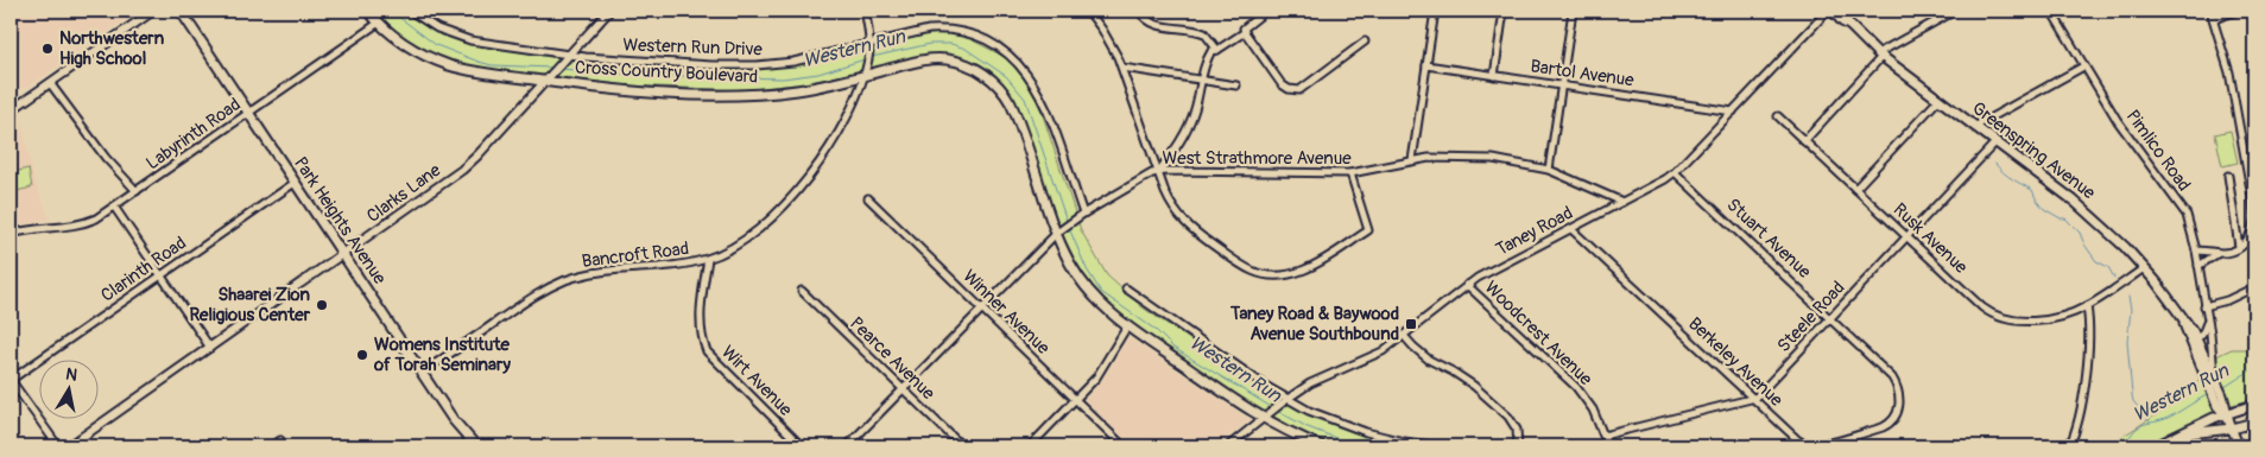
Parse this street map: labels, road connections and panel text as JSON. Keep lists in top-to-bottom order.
{
  "streets": {
    "main road": ["Cross Country Boulevard", "Greenspring Avenue", "Park Heights Avenue"],
    "street": [
      "Western Run Drive",
      "Bartol Avenue",
      "Labyrinth Road",
      "Pimlico Road",
      "West Strathmore Avenue",
      "Clarks Lane",
      "Taney Road",
      "Stuart Avenue",
      "Rusk Avenue",
      "Bancroft Road",
      "Clarinth Road",
      "Winner Avenue",
      "Steele Road",
      "Woodcrest Avenue",
      "Pearce Avenue",
      "Berkeley Avenue",
      "Wirt Avenue"
    ]
  },
  "crossings": [
    ["Western Run Drive", "West Strathmore Avenue"],
    ["Western Run Drive", "Clarks Lane"],
    ["Western Run Drive", "Bancroft Road"],
    ["Cross Country Boulevard", "Labyrinth Road"],
    ["Cross Country Boulevard", "West Strathmore Avenue"],
    ["Cross Country Boulevard", "Clarks Lane"],
    ["Cross Country Boulevard", "Taney Road"],
    ["Cross Country Boulevard", "Bancroft Road"],
    ["Bartol Avenue", "Taney Road"],
    ["Labyrinth Road", "Park Heights Avenue"],
    ["Greenspring Avenue", "Pimlico Road"],
    ["Greenspring Avenue", "Taney Road"],
    ["Greenspring Avenue", "Rusk Avenue"],
    ["Greenspring Avenue", "Steele Road"],
    ["West Strathmore Avenue", "Taney Road"],
    ["West Strathmore Avenue", "Winner Avenue"],
    ["West Strathmore Avenue", "Pearce Avenue"],
    ["Clarks Lane", "Park Heights Avenue"],
    ["Park Heights Avenue", "Bancroft Road"],
    ["Park Heights Avenue", "Clarinth Road"],
    ["Taney Road", "Stuart Avenue"],
    ["Taney Road", "Woodcrest Avenue"],
    ["Taney Road", "Berkeley Avenue"],
    ["Stuart Avenue", "Steele Road"],
    ["Stuart Avenue", "Berkeley Avenue"],
    ["Rusk Avenue", "Steele Road"],
    ["Bancroft Road", "Wirt Avenue"],
    ["Steele Road", "Woodcrest Avenue"],
    ["Steele Road", "Berkeley Avenue"]
  ],
  "water": ["Western Run"],
  "places": {
    "other": ["Northwestern High School", "Shaarei Zion Religious Center", "Womens Institute of Torah Seminary"],
    "transit": ["Taney Road & Baywood Avenue Southbound"]
  },
  "north": "top"
}
